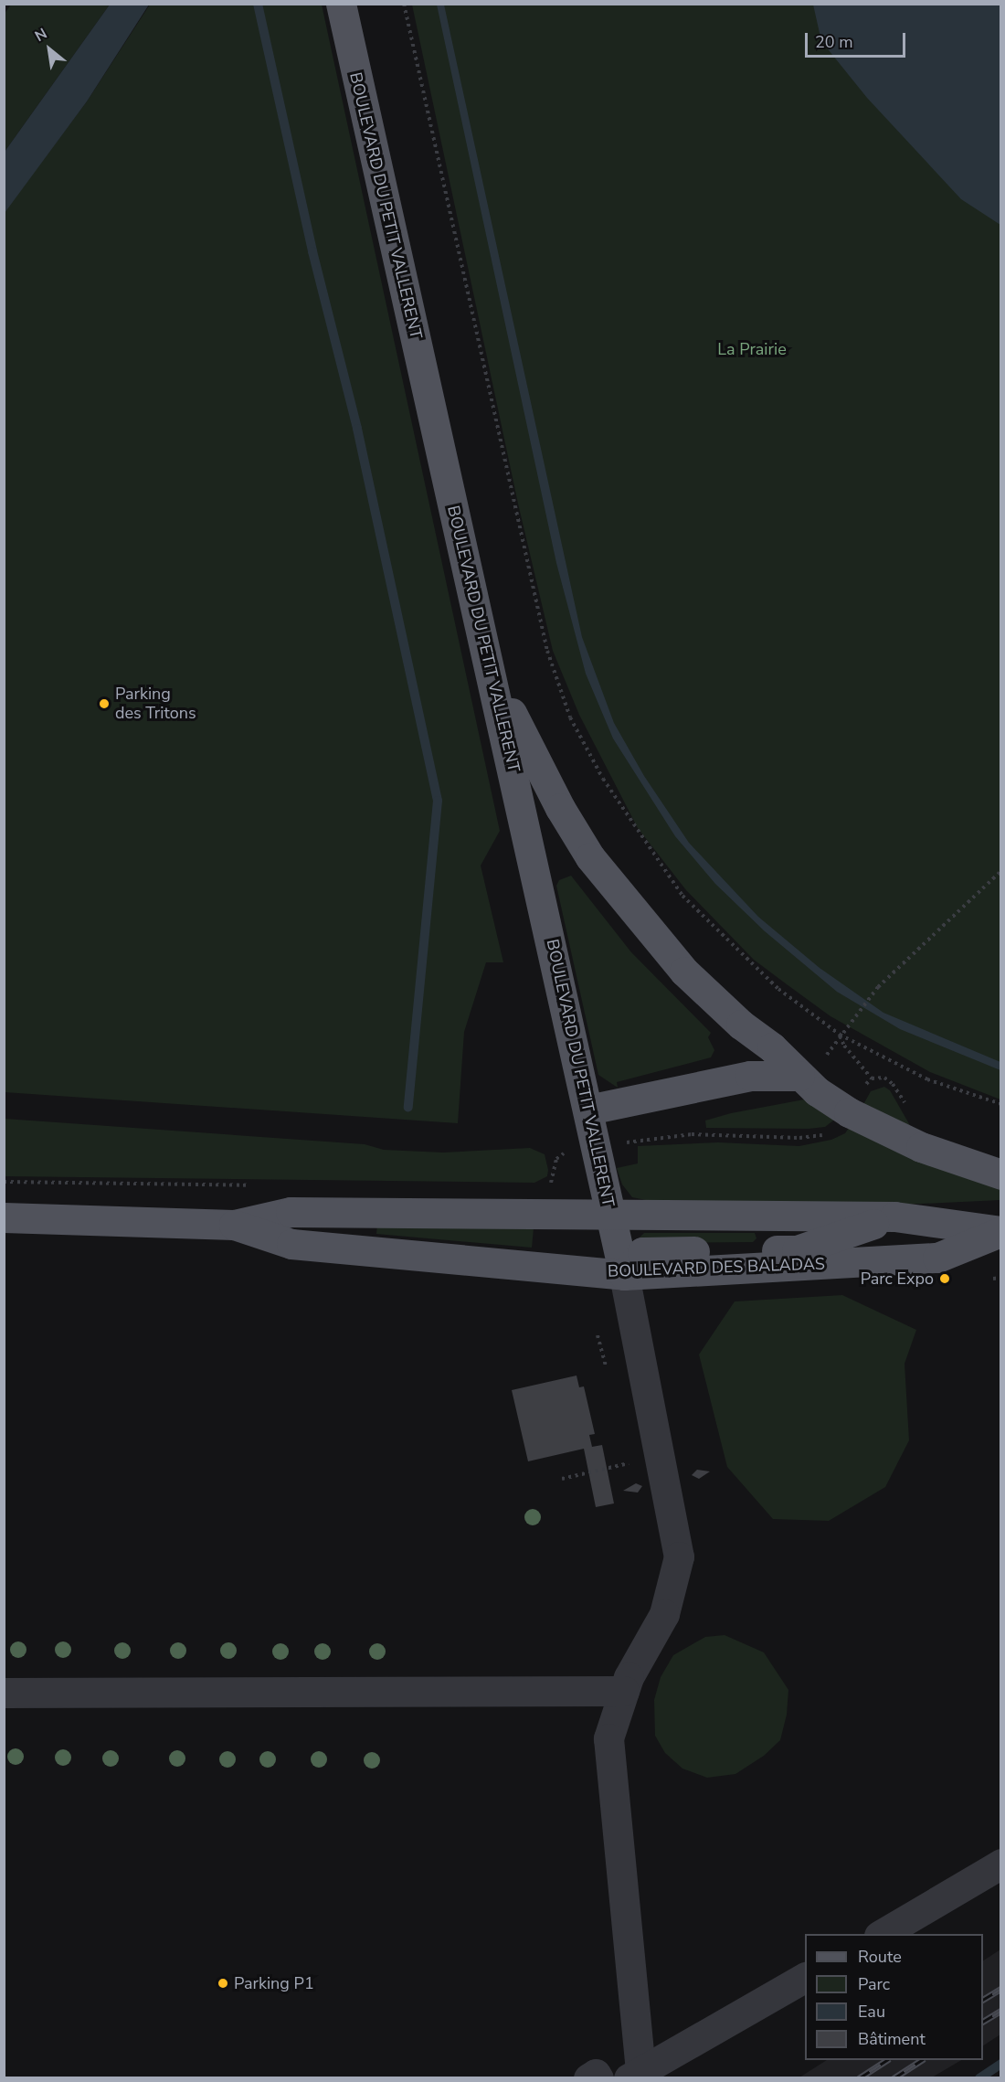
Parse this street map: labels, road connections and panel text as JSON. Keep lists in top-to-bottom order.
{
  "streets": {
    "main road": ["BOULEVARD DU PETIT VALLERENT", "BOULEVARD DES BALADAS"]
  },
  "crossings": [
    ["BOULEVARD DU PETIT VALLERENT", "BOULEVARD DES BALADAS"]
  ],
  "parks": ["La Prairie"],
  "places": ["Parking des Tritons", "Parc Expo", "Parking P1"],
  "legend": [
    "Route",
    "Parc",
    "Eau",
    "Bâtiment"
  ],
  "scale_bar": "20 m",
  "north": "top left"
}
